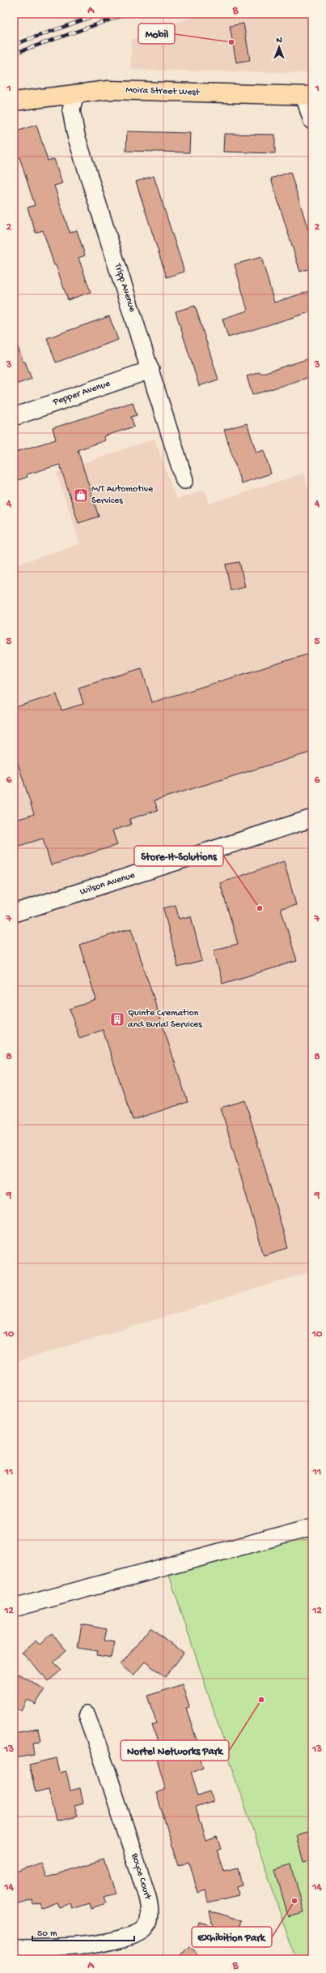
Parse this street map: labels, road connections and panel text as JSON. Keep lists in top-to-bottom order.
{
  "streets": {
    "main road": ["Moira Street West"],
    "street": [
      "Tripp Avenue",
      "Pepper Avenue",
      "Wilson Avenue",
      "Boyce Court"
    ]
  },
  "crossings": [
    ["Moira Street West", "Tripp Avenue"],
    ["Tripp Avenue", "Pepper Avenue"]
  ],
  "places": {
    "other": [
      "Mobil",
      "Store-It-Solutions",
      "Nortel Networks Park",
      "Exhibition Park"
    ],
    "shop": ["M/T Automotive Services"],
    "building": ["Quinte Cremation and Burial Services"]
  },
  "scale_bar": "50 m",
  "north": "top",
  "grid": {
    "columns": ["A", "B"],
    "rows": [
      "1",
      "2",
      "3",
      "4",
      "5",
      "6",
      "7",
      "8",
      "9",
      "10",
      "11",
      "12",
      "13",
      "14"
    ]
  }
}
